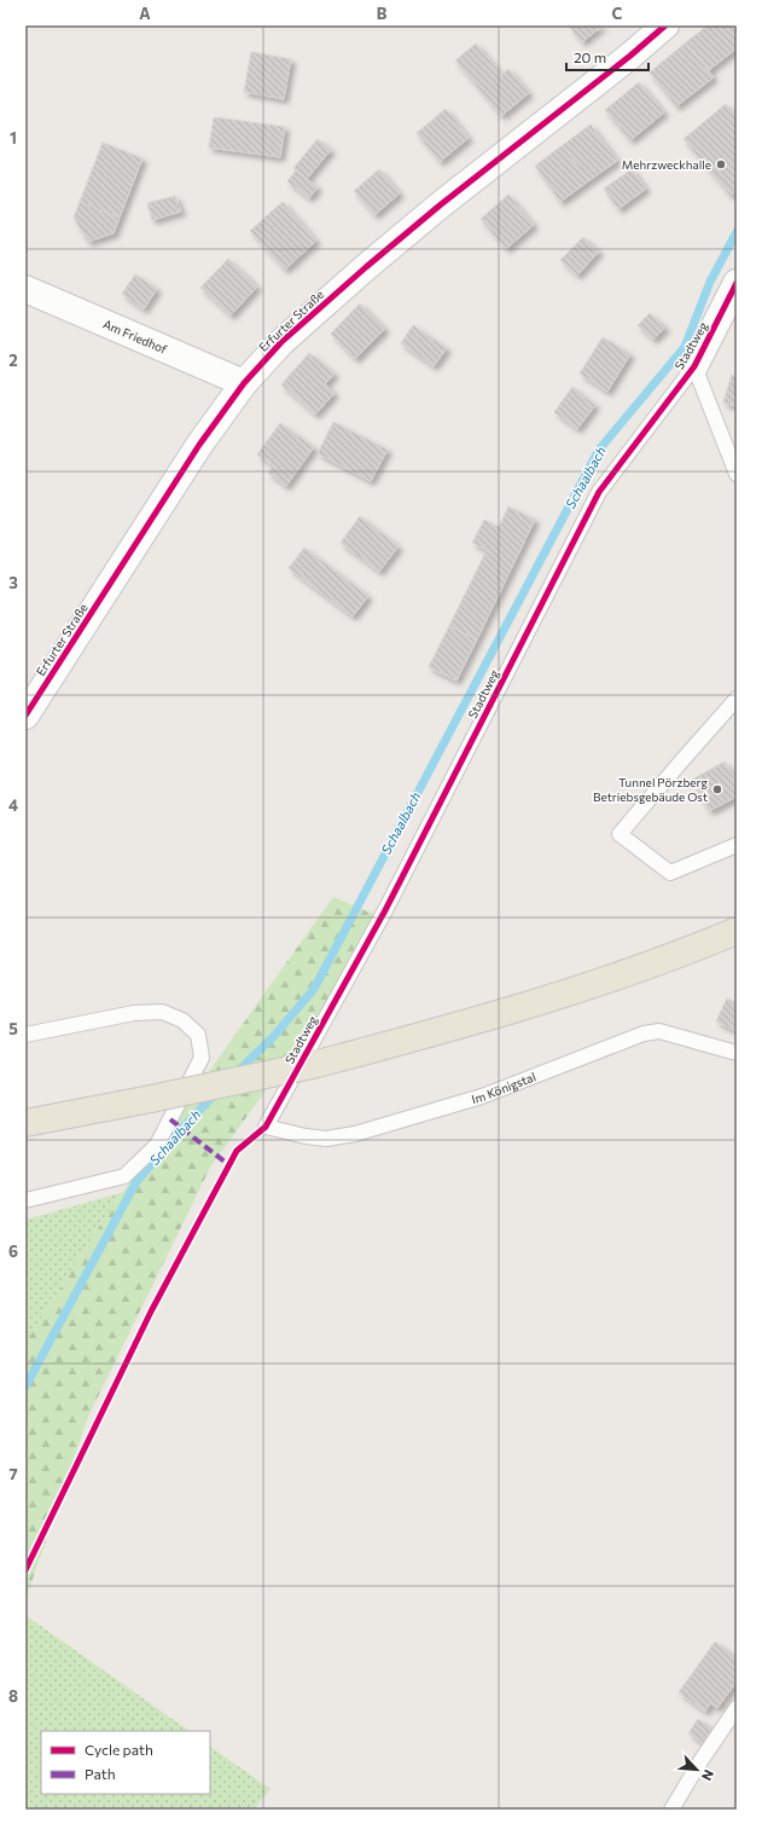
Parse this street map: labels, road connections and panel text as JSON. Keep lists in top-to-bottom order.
{
  "streets": {
    "street": ["Erfurter Straße", "Am Friedhof", "Stadtweg"],
    "lane": ["Im Königstal"]
  },
  "crossings": [
    ["Erfurter Straße", "Am Friedhof"],
    ["Stadtweg", "Im Königstal"]
  ],
  "water": ["Schaalbach"],
  "places": ["Mehrzweckhalle", "Tunnel Pörzberg Betriebsgebäude Ost"],
  "legend": ["Cycle path", "Path"],
  "scale_bar": "20 m",
  "north": "bottom right",
  "grid": {
    "columns": ["A", "B", "C"],
    "rows": [
      "1",
      "2",
      "3",
      "4",
      "5",
      "6",
      "7",
      "8"
    ]
  }
}
